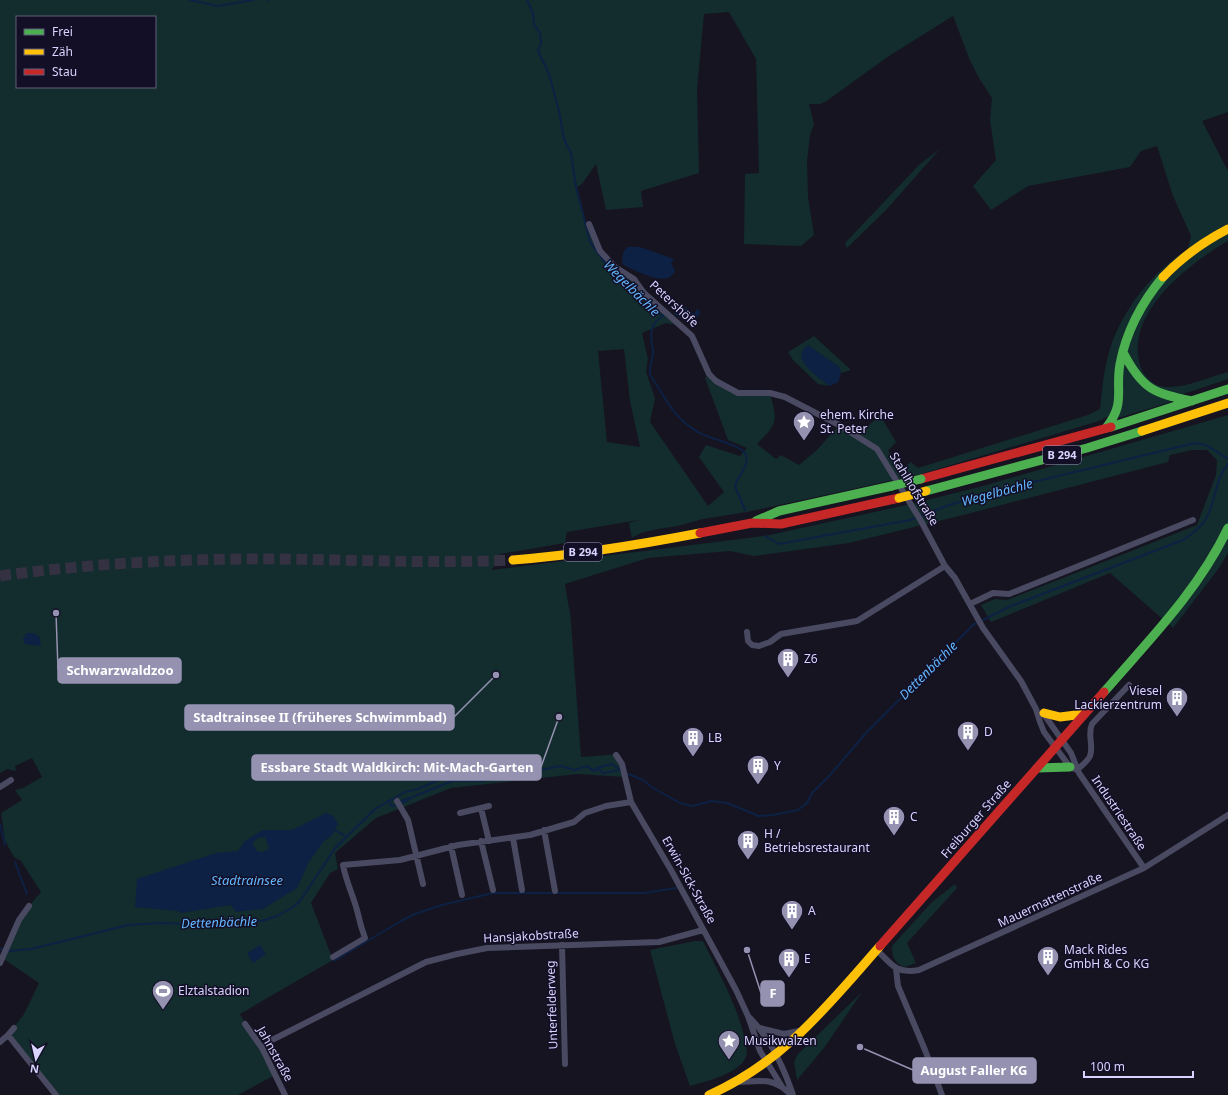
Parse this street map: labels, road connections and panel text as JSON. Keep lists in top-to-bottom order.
{
  "streets": {
    "main road": ["B 294", "Freiburger Straße"],
    "street": [
      "Petershöfe",
      "Stahlhofstraße",
      "Industriestraße",
      "Erwin-Sick-Straße",
      "Mauermattenstraße",
      "Hansjakobstraße",
      "Unterfelderweg",
      "Jahnstraße"
    ]
  },
  "crossings": [
    ["Petershöfe", "Stahlhofstraße"],
    ["Stahlhofstraße", "Industriestraße"],
    ["Stahlhofstraße", "Freiburger Straße"],
    ["Industriestraße", "Freiburger Straße"],
    ["Industriestraße", "Mauermattenstraße"],
    ["Freiburger Straße", "Erwin-Sick-Straße"],
    ["Erwin-Sick-Straße", "Hansjakobstraße"],
    ["Hansjakobstraße", "Unterfelderweg"],
    ["Hansjakobstraße", "Jahnstraße"]
  ],
  "water": ["Wegelbächle", "Dettenbächle", "Stadtrainsee"],
  "places": {
    "place": ["ehem. Kirche St. Peter", "Musikwalzen"],
    "other": [
      "Schwarzwaldzoo",
      "Stadtrainsee II (früheres Schwimmbad)",
      "Essbare Stadt Waldkirch: Mit-Mach-Garten",
      "F",
      "August Faller KG"
    ],
    "building": [
      "Z6",
      "Viesel Lackierzentrum",
      "D",
      "LB",
      "Y",
      "C",
      "H / Betriebsrestaurant",
      "A",
      "Mack Rides GmbH & Co KG",
      "E"
    ],
    "sports": ["Elztalstadion"]
  },
  "legend": ["Frei", "Zäh", "Stau"],
  "scale_bar": "100 m",
  "north": "bottom"
}
